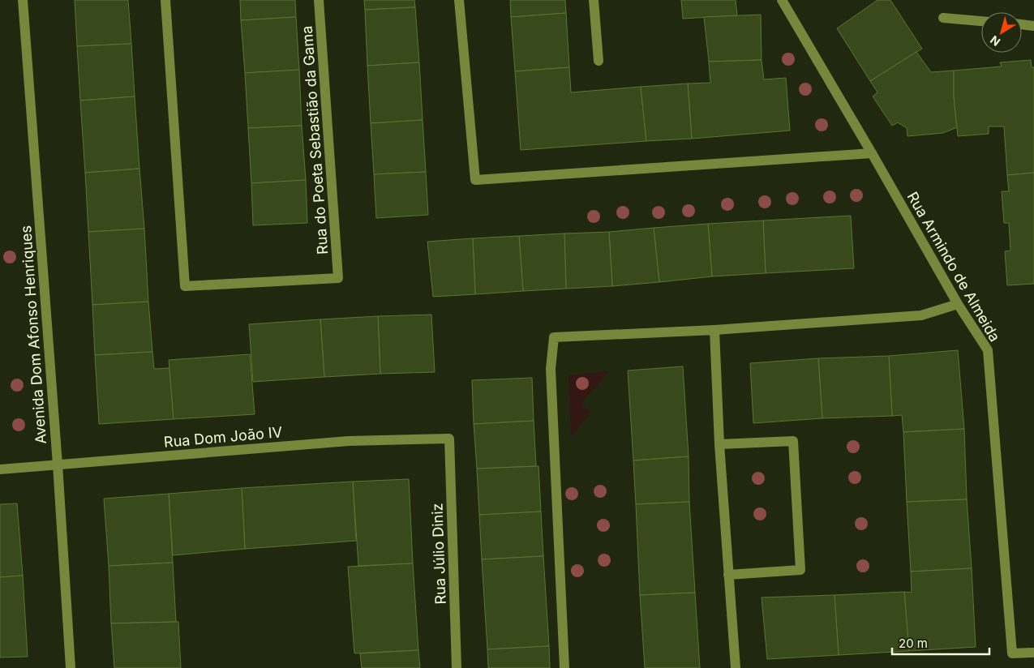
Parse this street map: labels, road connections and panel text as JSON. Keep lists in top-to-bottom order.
{
  "streets": {
    "street": [
      "Rua do Poeta Sebastião da Gama",
      "Rua Armindo de Almeida",
      "Avenida Dom Afonso Henriques",
      "Rua Dom João IV",
      "Rua Júlio Diniz"
    ]
  },
  "crossings": [
    ["Avenida Dom Afonso Henriques", "Rua Dom João IV"],
    ["Rua Dom João IV", "Rua Júlio Diniz"]
  ],
  "scale_bar": "20 m",
  "north": "bottom left"
}
